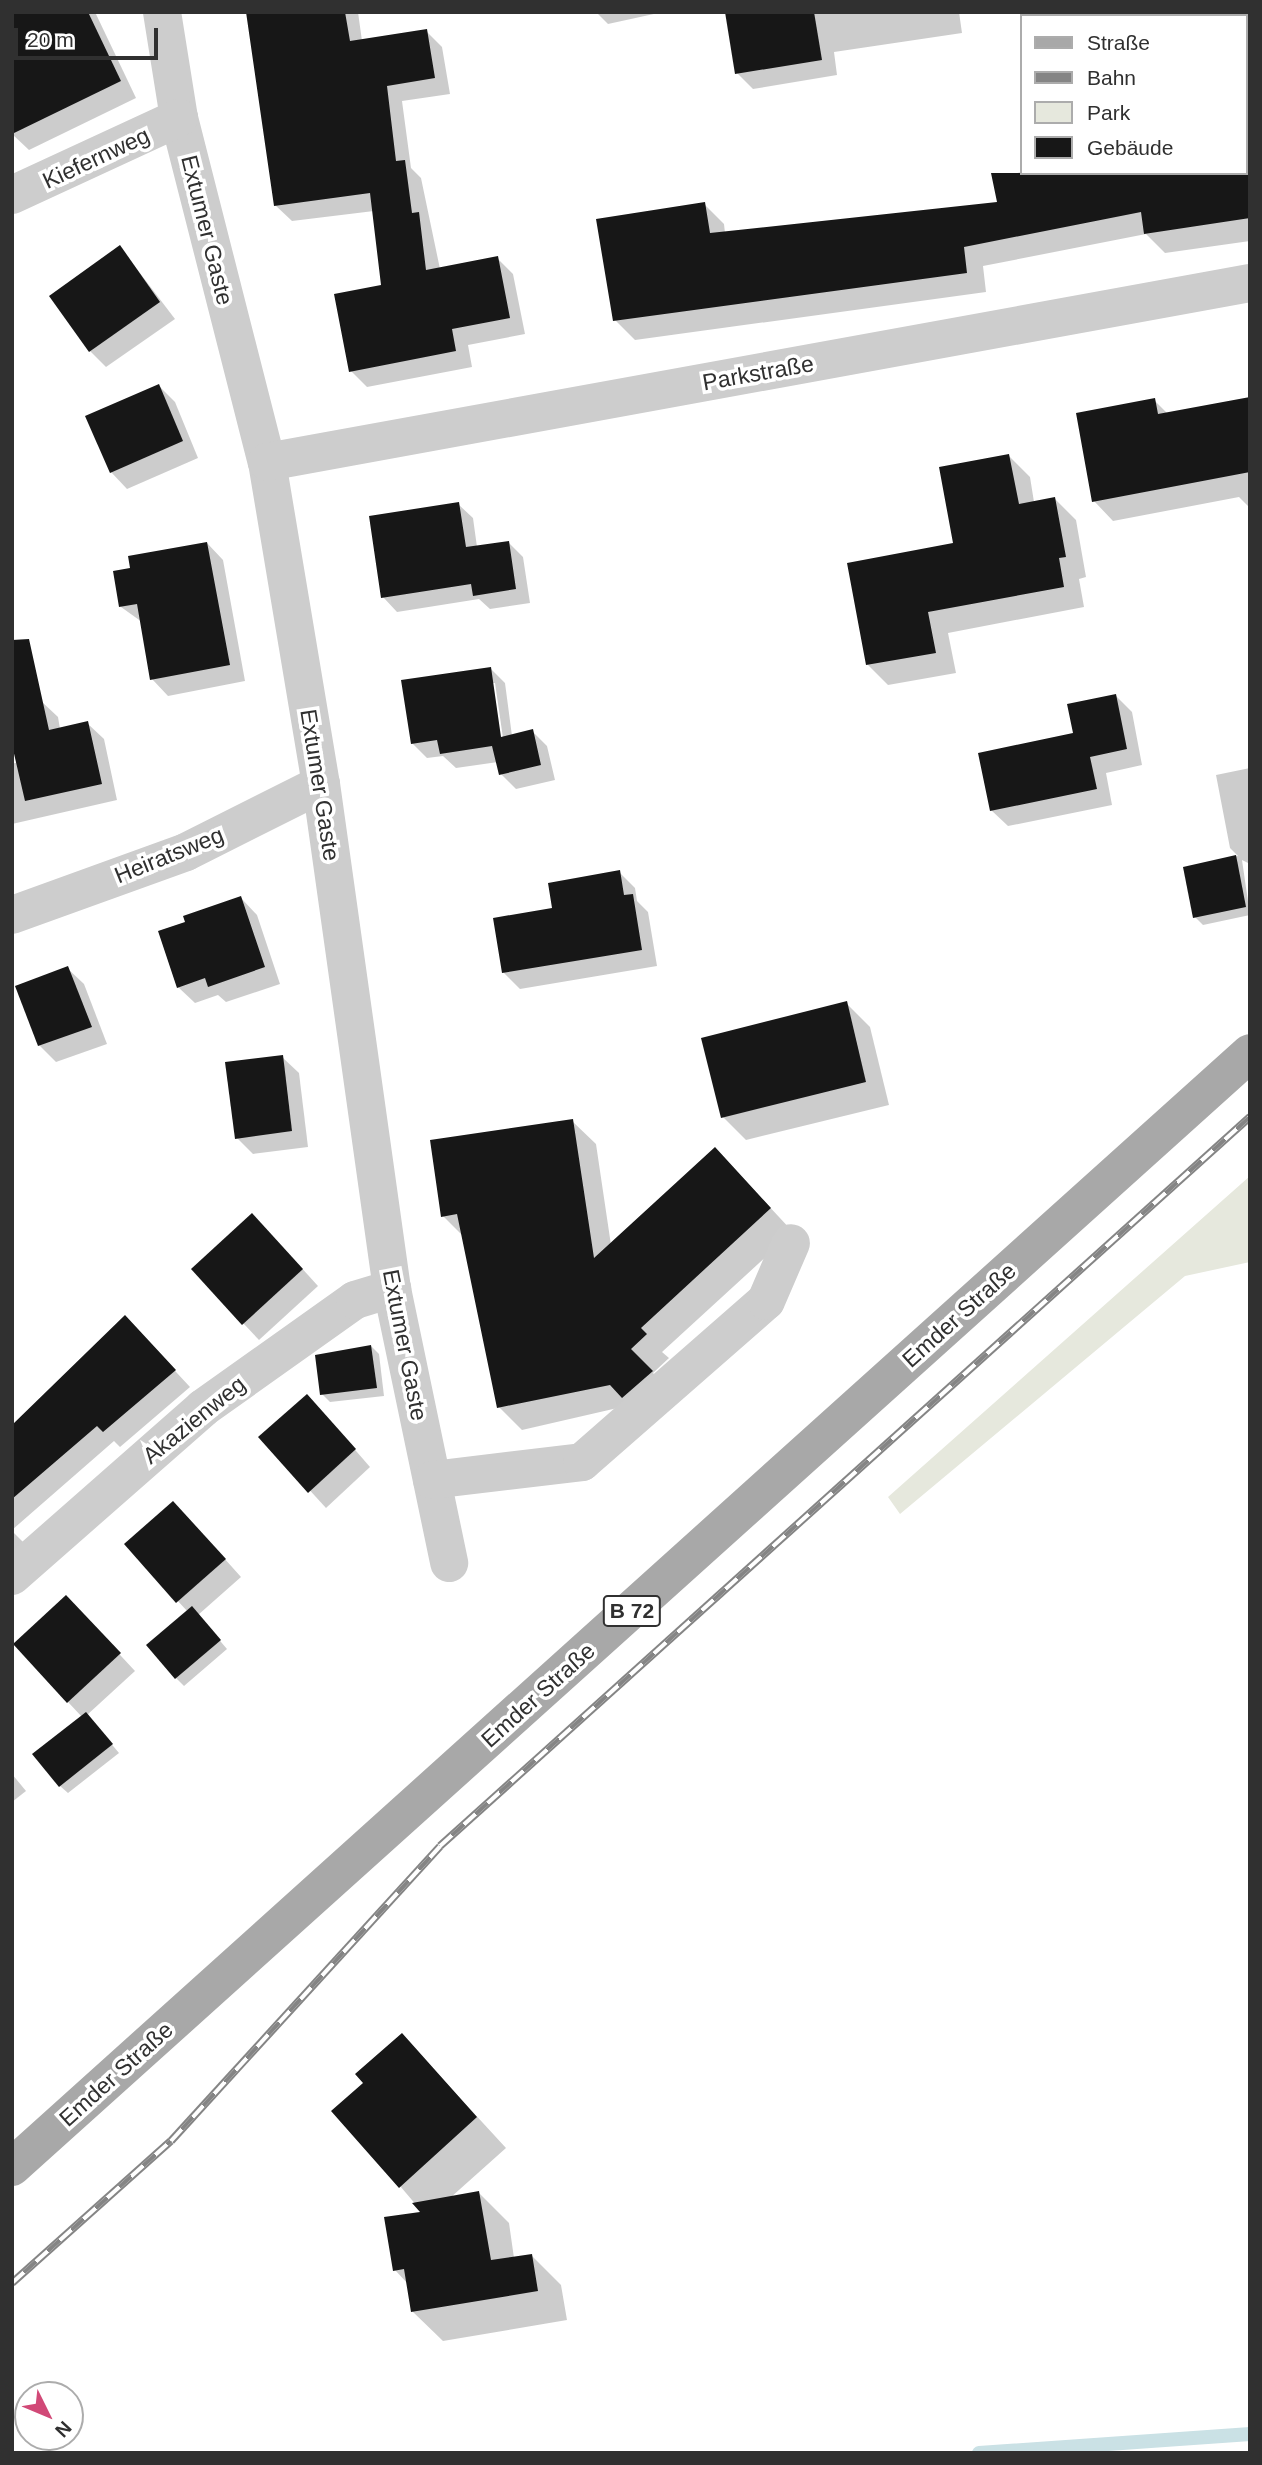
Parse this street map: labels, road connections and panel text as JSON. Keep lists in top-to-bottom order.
{
  "streets": {
    "main road": ["Emder Straße", "B 72"],
    "street": [
      "Kiefernweg",
      "Extumer Gaste",
      "Parkstraße",
      "Heiratsweg",
      "Akazienweg"
    ]
  },
  "crossings": [
    ["Kiefernweg", "Extumer Gaste"],
    ["Extumer Gaste", "Parkstraße"],
    ["Extumer Gaste", "Heiratsweg"],
    ["Extumer Gaste", "Akazienweg"]
  ],
  "legend": [
    "Straße",
    "Bahn",
    "Park",
    "Gebäude"
  ],
  "scale_bar": "20 m",
  "north": "bottom right"
}
